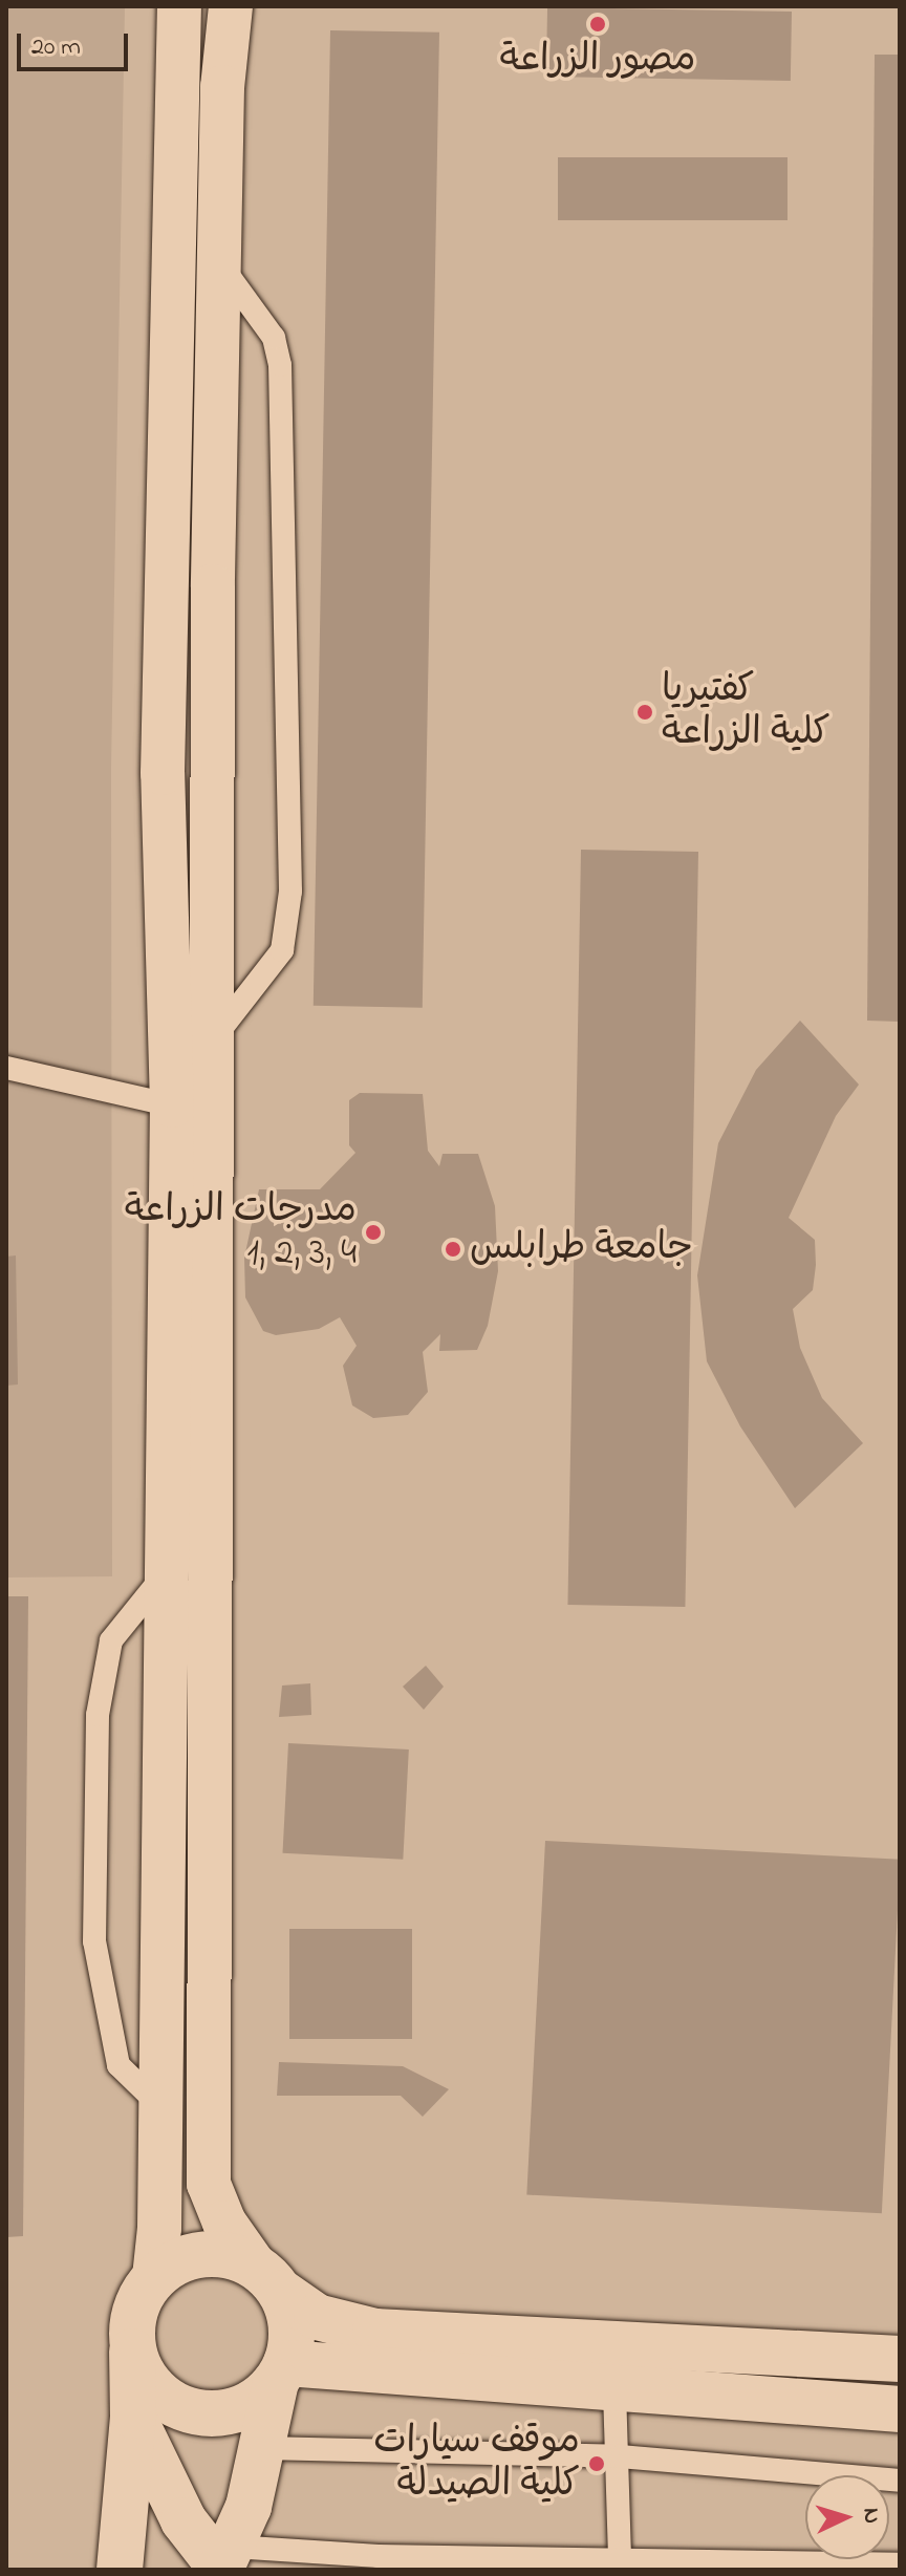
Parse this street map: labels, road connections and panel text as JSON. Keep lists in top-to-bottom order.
{
  "places": [
    "مصور الزراعة",
    "كفتيريا كلية الزراعة",
    "مدرجات الزراعة 1, 2, 3, 4",
    "جامعة طرابلس",
    "موقف سيارات كلية الصيدلة"
  ],
  "scale_bar": "20 m",
  "north": "right"
}
